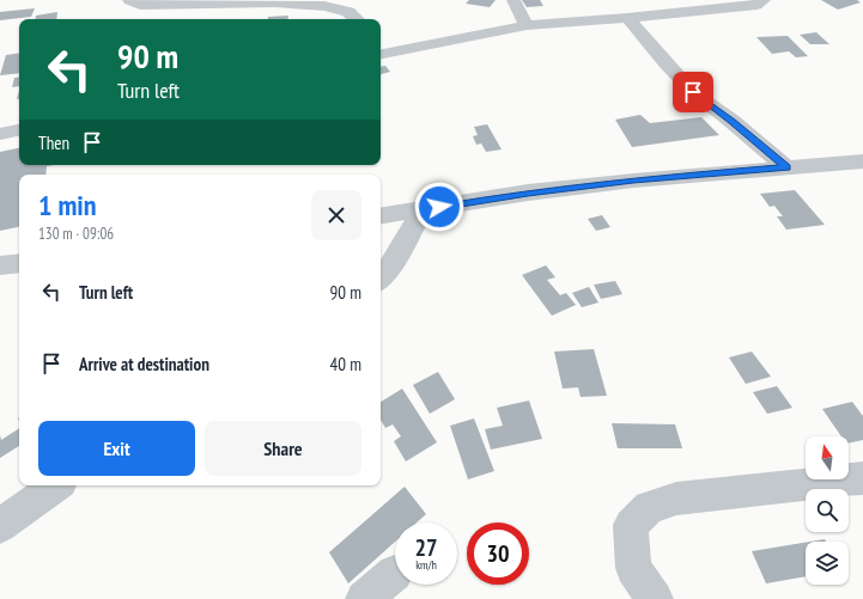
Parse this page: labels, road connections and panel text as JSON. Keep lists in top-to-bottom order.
{
  "north": "top",
  "page": {
    "turn": ["90 m", "Turn left"],
    "then": "Then",
    "heading": ["1 min", "130 m · 09:06"],
    "list": [
      {
        "name": "Turn left",
        "value": "90 m"
      },
      {
        "name": "Arrive at destination",
        "value": "40 m"
      }
    ],
    "buttons": ["Exit", "Share"],
    "speed": "27 km/h",
    "limit": "30"
  }
}
